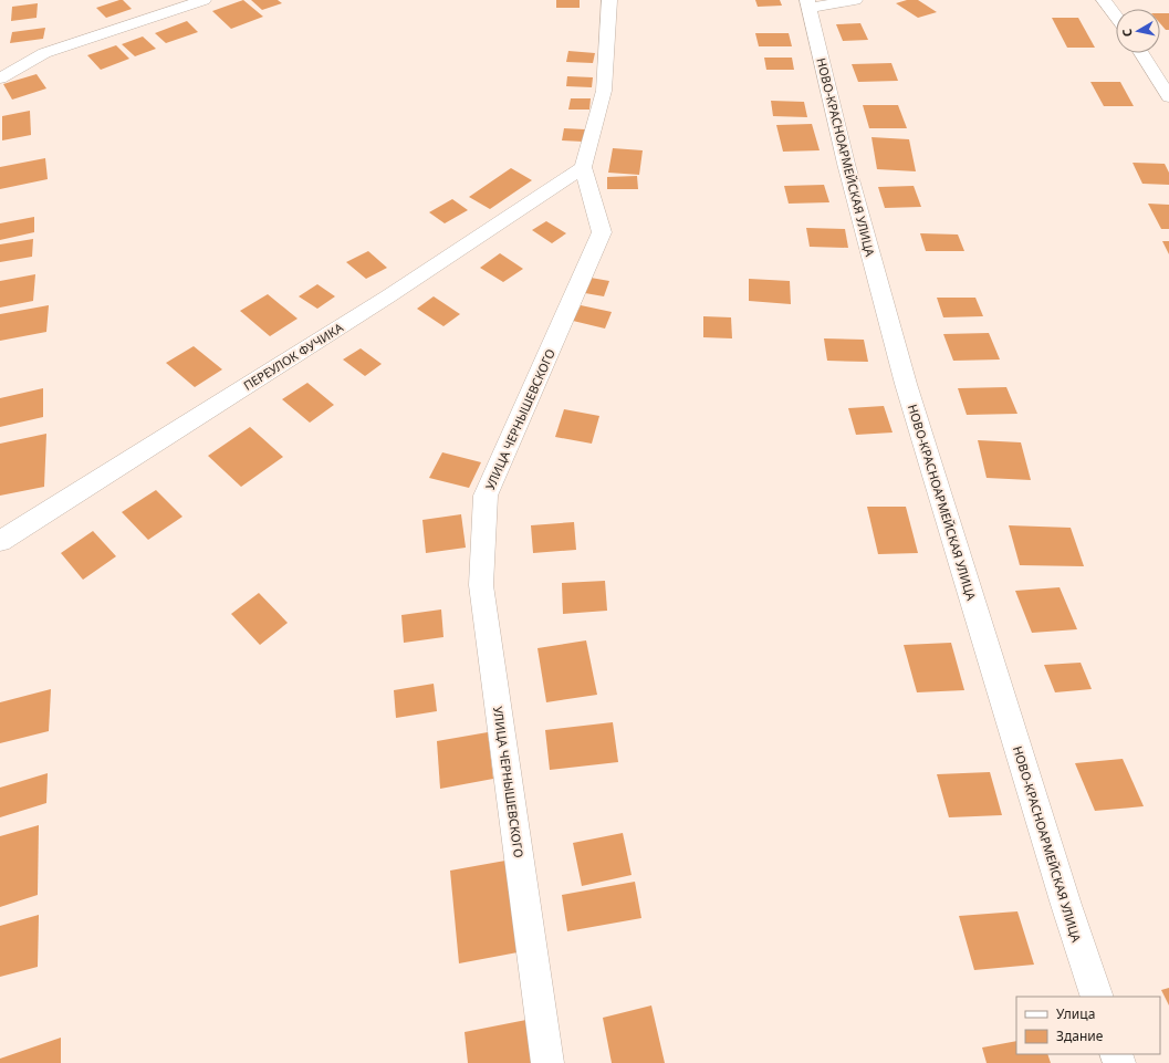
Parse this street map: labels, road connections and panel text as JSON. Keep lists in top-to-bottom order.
{
  "streets": {
    "street": ["НОВО-КРАСНОАРМЕЙСКАЯ УЛИЦА", "ПЕРЕУЛОК ФУЧИКА", "УЛИЦА ЧЕРНЫШЕВСКОГО"]
  },
  "crossings": [
    ["ПЕРЕУЛОК ФУЧИКА", "УЛИЦА ЧЕРНЫШЕВСКОГО"]
  ],
  "legend": ["Улица", "Здание"],
  "north": "left"
}
